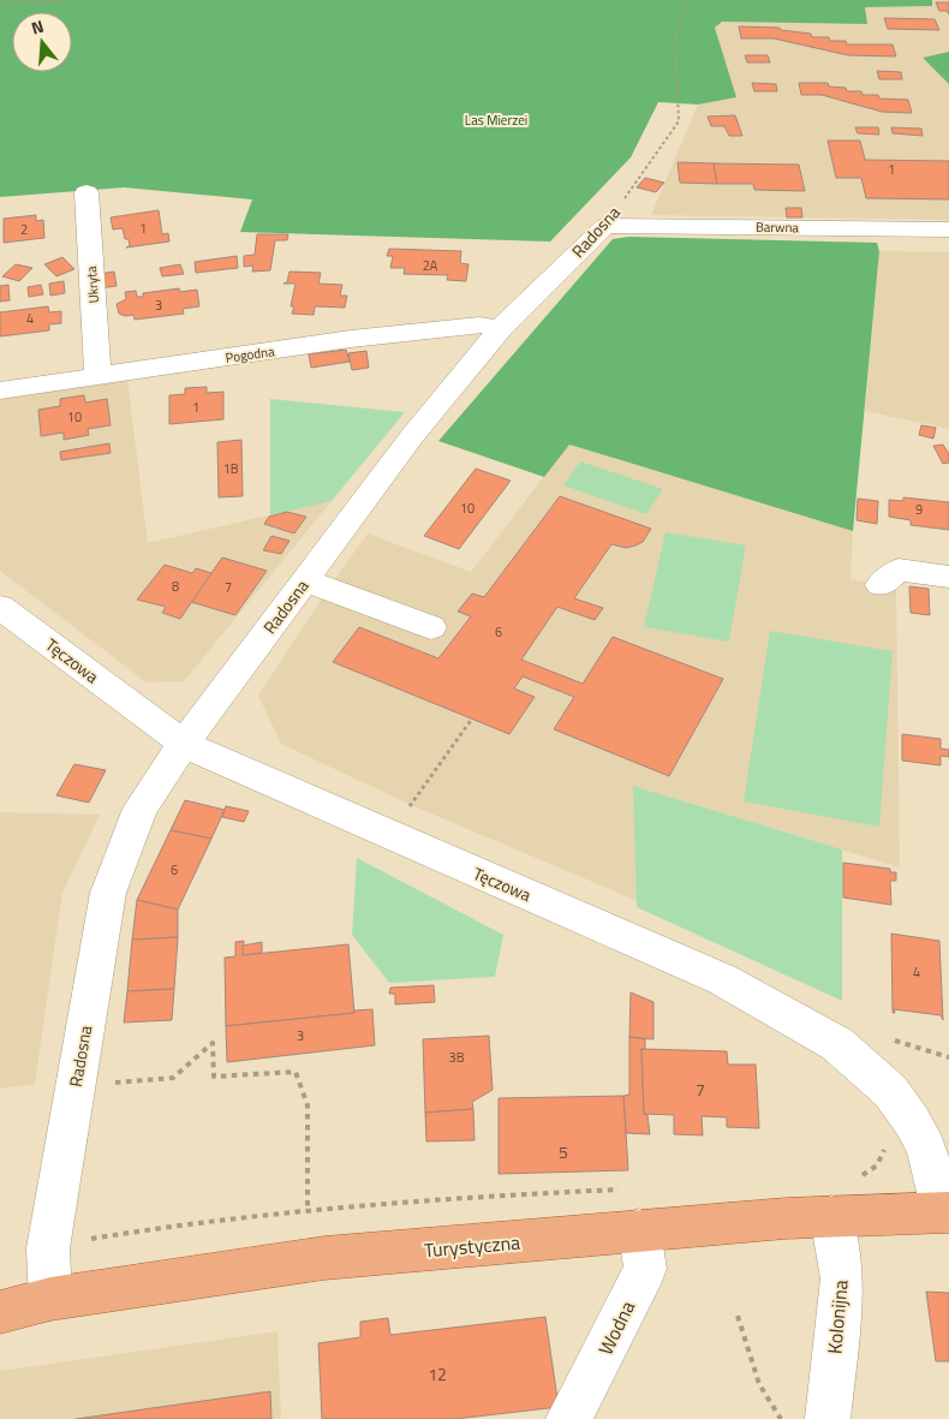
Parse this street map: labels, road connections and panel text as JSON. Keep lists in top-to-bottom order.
{
  "streets": {
    "main road": ["Turystyczna"],
    "street": [
      "Barwna",
      "Radosna",
      "Ukryta",
      "Pogodna",
      "Tęczowa",
      "Kolonijna",
      "Wodna"
    ]
  },
  "crossings": [
    ["Barwna", "Radosna"],
    ["Radosna", "Pogodna"],
    ["Radosna", "Tęczowa"],
    ["Radosna", "Turystyczna"],
    ["Ukryta", "Pogodna"],
    ["Tęczowa", "Turystyczna"],
    ["Turystyczna", "Kolonijna"],
    ["Turystyczna", "Wodna"]
  ],
  "parks": ["Las Mierzei"],
  "house_numbers": [
    "1",
    "1",
    "2",
    "2A",
    "3",
    "4",
    "1",
    "10",
    "1B",
    "10",
    "9",
    "8",
    "7",
    "6",
    "6",
    "4",
    "3",
    "3B",
    "7",
    "5",
    "12"
  ],
  "north": "top"
}
